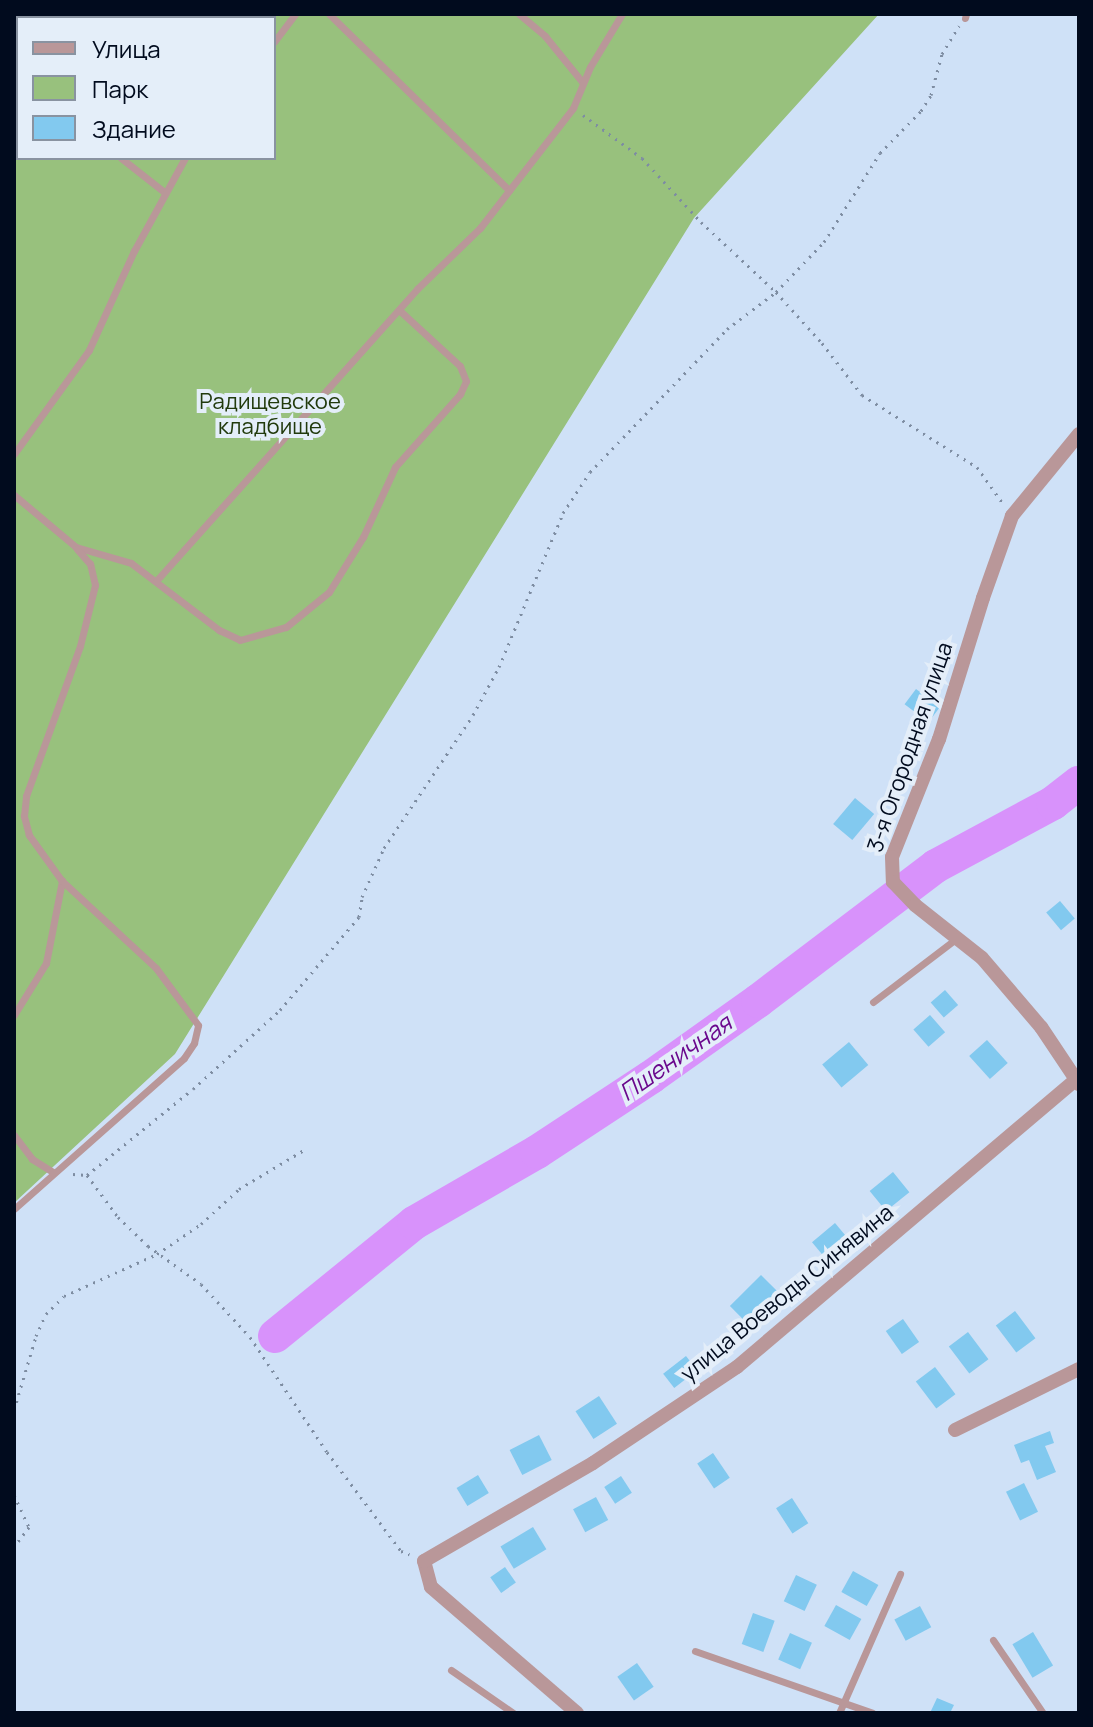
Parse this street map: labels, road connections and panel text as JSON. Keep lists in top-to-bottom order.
{
  "streets": {
    "street": ["3-я Огородная улица", "улица Воеводы Синявина"]
  },
  "crossings": [
    ["3-я Огородная улица", "улица Воеводы Синявина"]
  ],
  "water": ["Пшеничная"],
  "parks": ["Радищевское кладбище"],
  "legend": ["Улица", "Парк", "Здание"]
}
